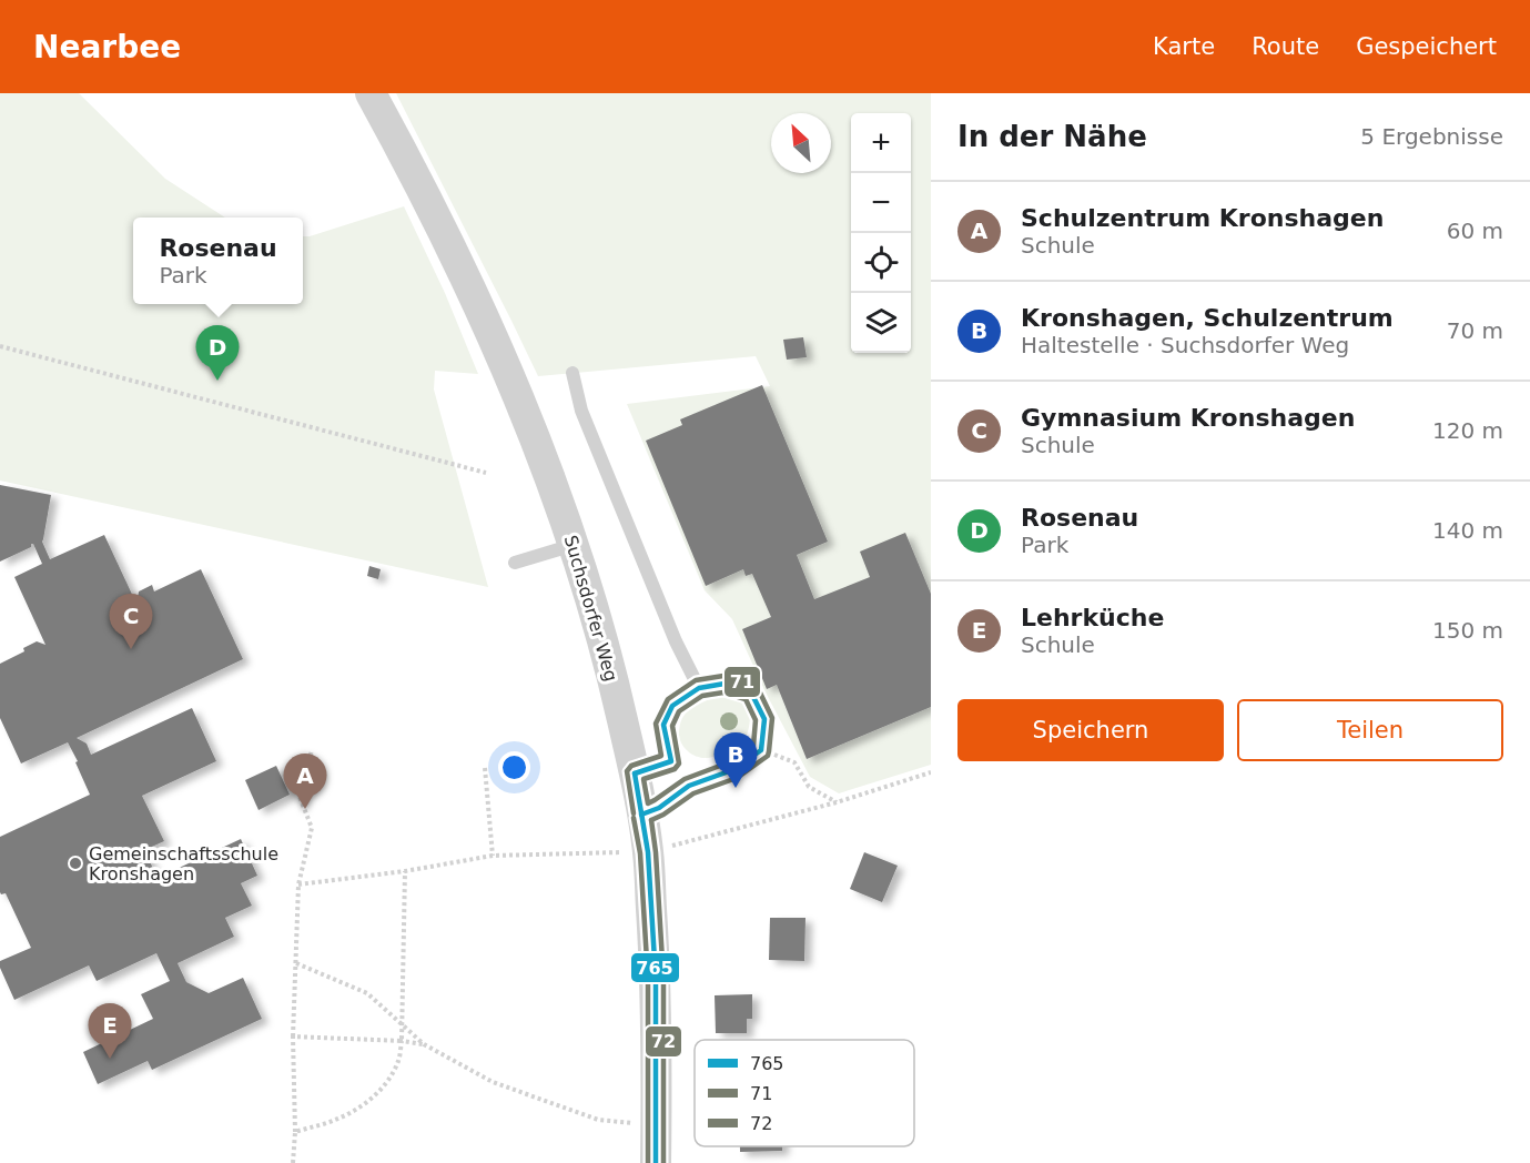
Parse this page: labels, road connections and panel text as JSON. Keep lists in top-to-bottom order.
{
  "streets": {
    "street": ["Suchsdorfer Weg"]
  },
  "places": ["Gemeinschaftsschule Kronshagen"],
  "lines": ["transit line 71", "transit line 765", "transit line 72"],
  "legend": ["765", "71", "72"],
  "north": "top left",
  "page": {
    "header": "Nearbee",
    "nav": ["Karte", "Route", "Gespeichert"],
    "heading": ["In der Nähe", "5 Ergebnisse"],
    "map_buttons": ["+", "−"],
    "list": [
      {
        "mark": "A",
        "name": "Schulzentrum Kronshagen",
        "note": "Schule",
        "value": "60 m"
      },
      {
        "mark": "B",
        "name": "Kronshagen, Schulzentrum",
        "note": "Haltestelle · Suchsdorfer Weg",
        "value": "70 m"
      },
      {
        "mark": "C",
        "name": "Gymnasium Kronshagen",
        "note": "Schule",
        "value": "120 m"
      },
      {
        "mark": "D",
        "name": "Rosenau",
        "note": "Park",
        "value": "140 m"
      },
      {
        "mark": "E",
        "name": "Lehrküche",
        "note": "Schule",
        "value": "150 m"
      }
    ],
    "popup": ["Rosenau", "Park"],
    "pins": [
      "D",
      "C",
      "B",
      "A",
      "E"
    ],
    "buttons": ["Speichern", "Teilen"]
  }
}
